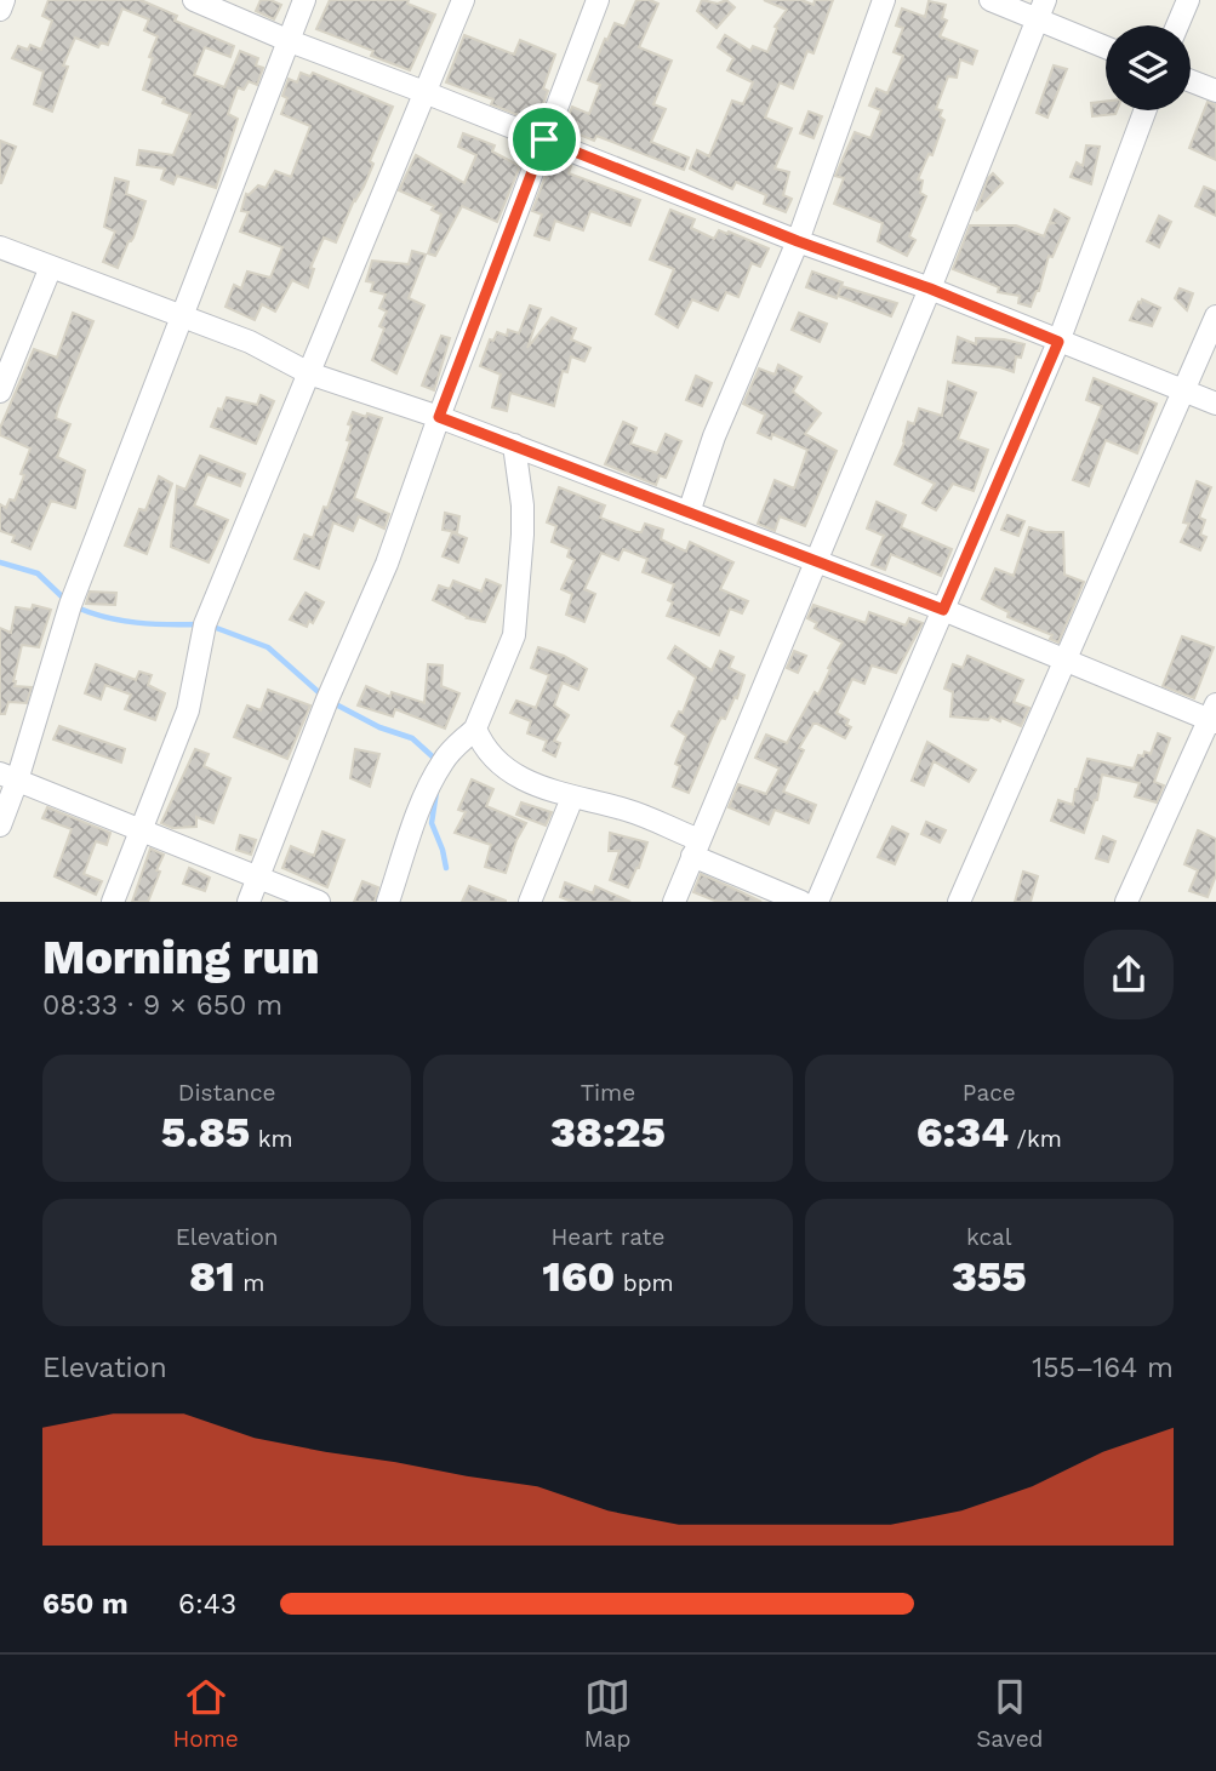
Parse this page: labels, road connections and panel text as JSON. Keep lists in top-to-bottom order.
{
  "page": {
    "heading": ["Morning run", "08:33 · 9 × 650 m"],
    "stats": [
      ["Distance", "5.85 km"],
      ["Time", "38:25"],
      ["Pace", "6:34 /km"],
      ["Elevation", "81 m"],
      ["Heart rate", "160 bpm"],
      ["kcal", "355"]
    ],
    "chart": ["Elevation", "155–164 m"],
    "list": [
      {
        "name": "650 m",
        "note": "6:43"
      }
    ],
    "tabs": ["Home", "Map", "Saved"]
  }
}
